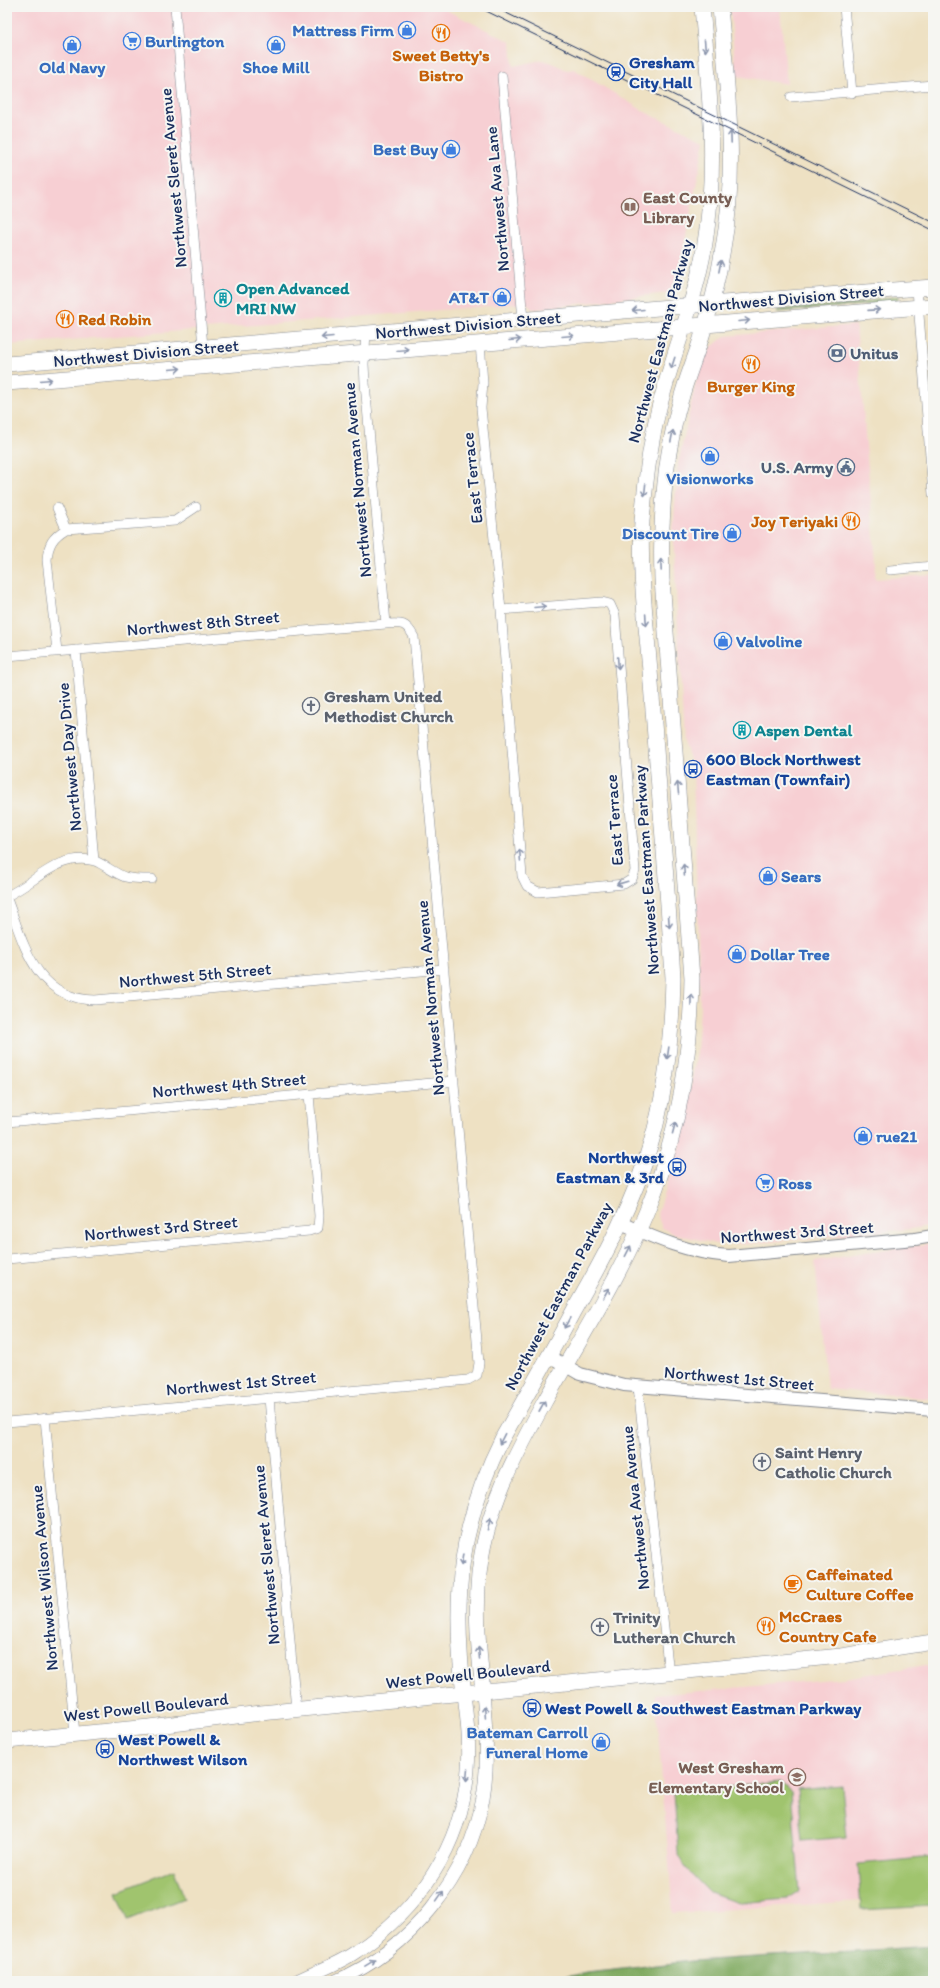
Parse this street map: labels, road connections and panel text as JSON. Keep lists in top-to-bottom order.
{
  "streets": {
    "main road": ["Northwest Division Street", "Northwest Eastman Parkway", "West Powell Boulevard"],
    "street": [
      "Northwest Sleret Avenue",
      "Northwest Ava Lane",
      "East Terrace",
      "Northwest Norman Avenue",
      "Northwest 8th Street",
      "Northwest Day Drive",
      "Northwest 5th Street",
      "Northwest 4th Street",
      "Northwest 3rd Street",
      "Northwest 1st Street",
      "Northwest Ava Avenue",
      "Northwest Wilson Avenue"
    ]
  },
  "crossings": [
    ["Northwest Sleret Avenue", "Northwest Division Street"],
    ["Northwest Sleret Avenue", "Northwest 1st Street"],
    ["Northwest Sleret Avenue", "West Powell Boulevard"],
    ["Northwest Ava Lane", "Northwest Division Street"],
    ["Northwest Division Street", "Northwest Eastman Parkway"],
    ["Northwest Division Street", "East Terrace"],
    ["Northwest Division Street", "Northwest Norman Avenue"],
    ["Northwest Eastman Parkway", "Northwest 3rd Street"],
    ["Northwest Eastman Parkway", "Northwest 1st Street"],
    ["Northwest Eastman Parkway", "West Powell Boulevard"],
    ["Northwest Norman Avenue", "Northwest 8th Street"],
    ["Northwest Norman Avenue", "Northwest 5th Street"],
    ["Northwest Norman Avenue", "Northwest 4th Street"],
    ["Northwest Norman Avenue", "Northwest 1st Street"],
    ["Northwest 8th Street", "Northwest Day Drive"],
    ["Northwest 4th Street", "Northwest 3rd Street"],
    ["Northwest 1st Street", "Northwest Ava Avenue"],
    ["Northwest 1st Street", "Northwest Wilson Avenue"],
    ["Northwest Ava Avenue", "West Powell Boulevard"],
    ["Northwest Wilson Avenue", "West Powell Boulevard"]
  ],
  "places": {
    "shop": [
      "Mattress Firm",
      "Old Navy",
      "Shoe Mill",
      "Best Buy",
      "AT&T",
      "Visionworks",
      "Discount Tire",
      "Valvoline",
      "Sears",
      "Dollar Tree",
      "rue21",
      "Bateman Carroll Funeral Home"
    ],
    "restaurant": [
      "Sweet Betty's Bistro",
      "Red Robin",
      "Burger King",
      "Joy Teriyaki",
      "McCraes Country Cafe"
    ],
    "supermarket": ["Burlington", "Ross"],
    "station": ["Gresham City Hall"],
    "library": ["East County Library"],
    "building": ["Open Advanced MRI NW", "Aspen Dental"],
    "bank": ["Unitus"],
    "public building": ["U.S. Army"],
    "church": ["Gresham United Methodist Church", "Saint Henry Catholic Church", "Trinity Lutheran Church"],
    "bus stop": [
      "600 Block Northwest Eastman (Townfair)",
      "Northwest Eastman & 3rd",
      "West Powell & Southwest Eastman Parkway",
      "West Powell & Northwest Wilson"
    ],
    "cafe": ["Caffeinated Culture Coffee"],
    "school or university": ["West Gresham Elementary School"]
  }
}
